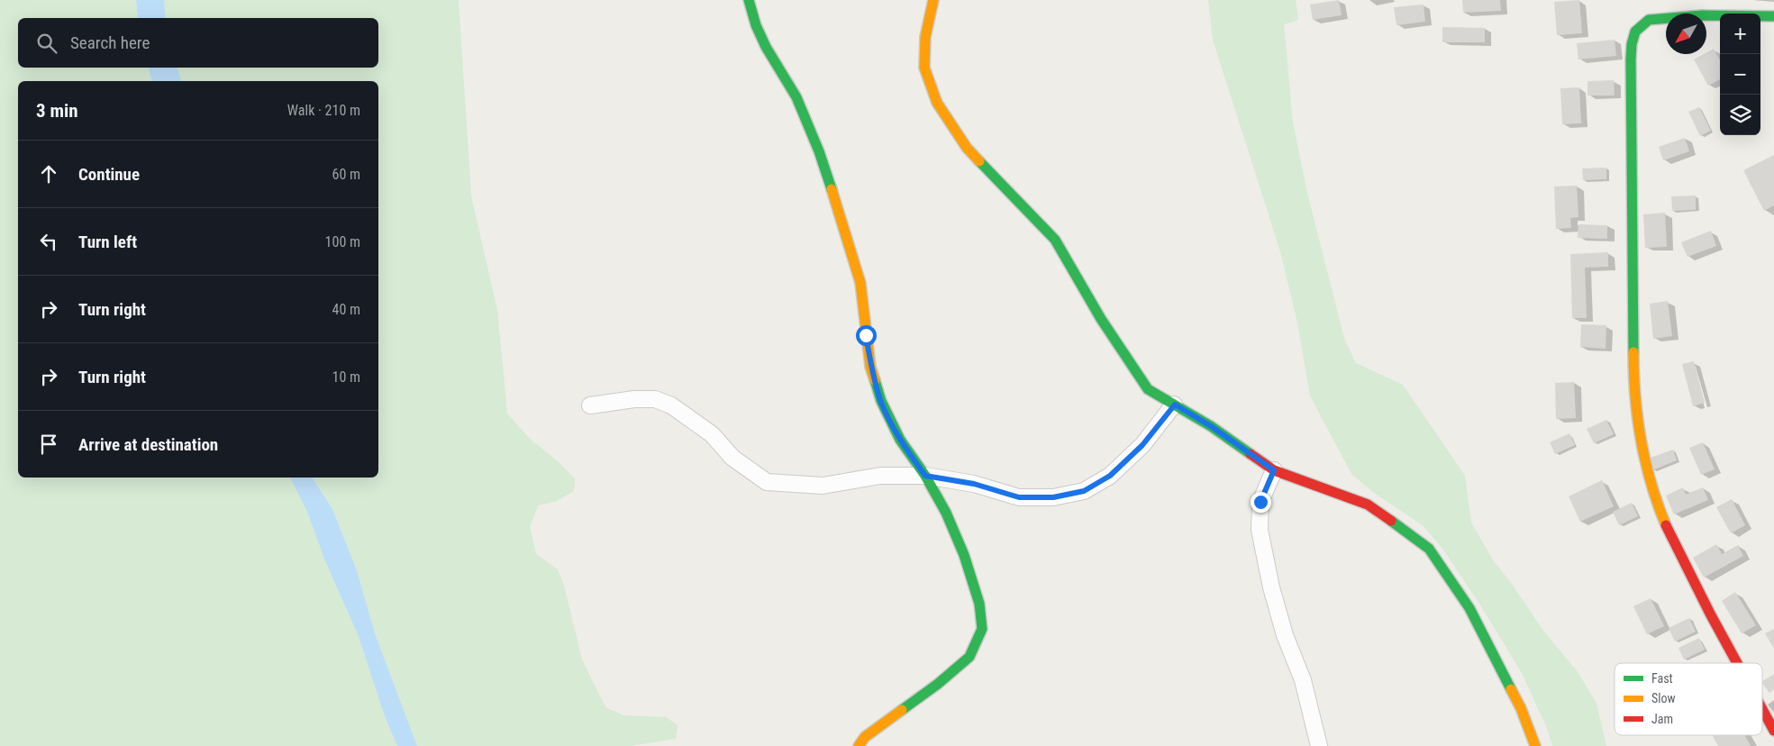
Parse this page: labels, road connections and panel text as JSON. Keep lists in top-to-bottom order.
{
  "legend": ["Fast", "Slow", "Jam"],
  "north": "bottom left",
  "page": {
    "map_buttons": ["+", "−"],
    "search": "Search here",
    "heading": ["3 min", "Walk · 210 m"],
    "list": [
      ["Continue", "60 m"],
      ["Turn left", "100 m"],
      ["Turn right", "40 m"],
      ["Turn right", "10 m"],
      "Arrive at destination"
    ]
  }
}
